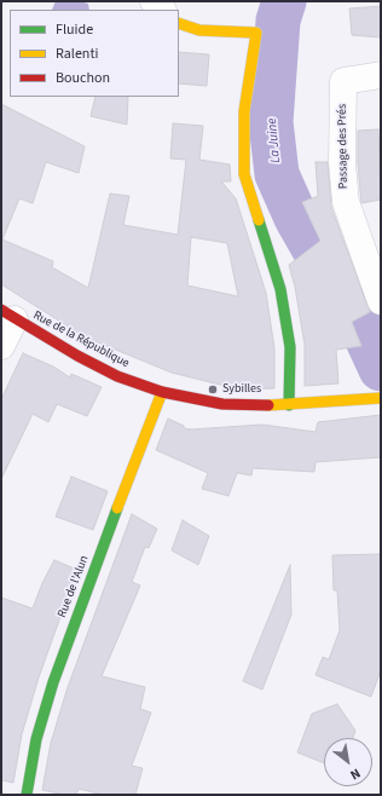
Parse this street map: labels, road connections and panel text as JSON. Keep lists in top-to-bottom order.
{
  "streets": {
    "street": ["Passage des Prés", "Rue de la République", "Rue de l'Alun"]
  },
  "crossings": [
    ["Rue de la République", "Rue de l'Alun"]
  ],
  "water": ["La Juine"],
  "places": ["Sybilles"],
  "legend": ["Fluide", "Ralenti", "Bouchon"],
  "north": "bottom right"
}
